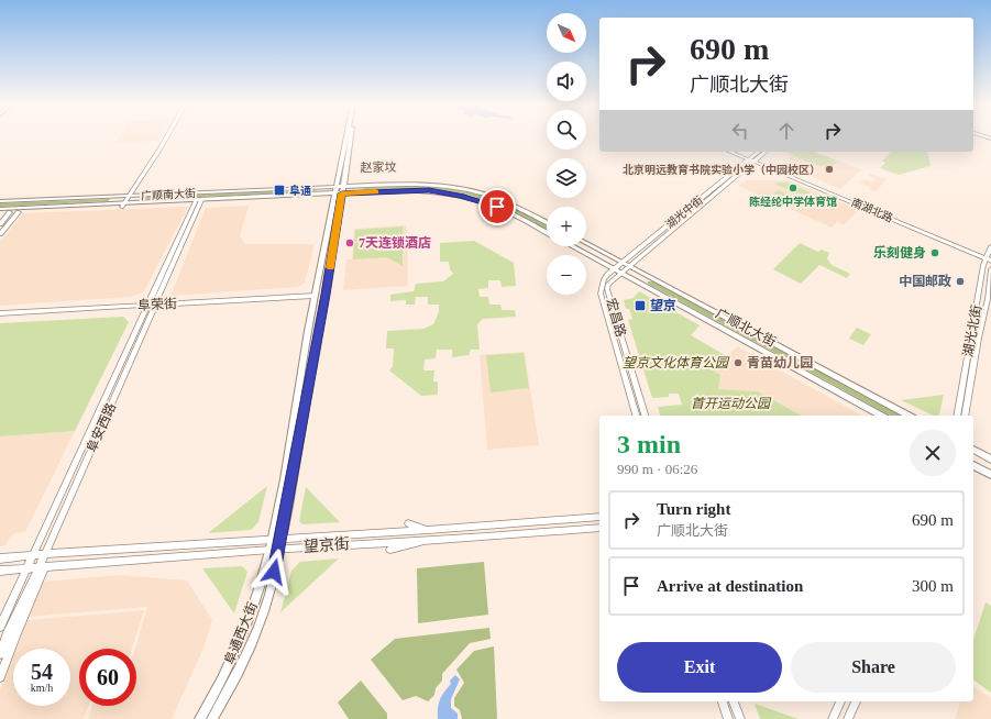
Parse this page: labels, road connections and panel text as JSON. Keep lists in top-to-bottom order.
{
  "streets": {
    "main road": [
      "广顺南大街",
      "南湖北路",
      "湖光中街",
      "阜荣街",
      "宏昌路",
      "广顺北大街",
      "湖光北街",
      "阜安西路",
      "望京街",
      "阜通西大街"
    ]
  },
  "crossings": [
    ["广顺南大街", "阜安西路"],
    ["广顺南大街", "阜通西大街"],
    ["南湖北路", "湖光中街"],
    ["南湖北路", "湖光北街"],
    ["湖光中街", "宏昌路"],
    ["湖光中街", "广顺北大街"],
    ["阜荣街", "阜安西路"],
    ["阜荣街", "阜通西大街"],
    ["宏昌路", "广顺北大街"],
    ["阜安西路", "望京街"],
    ["望京街", "阜通西大街"]
  ],
  "districts": ["赵家坟"],
  "parks": ["望京文化体育公园", "首开运动公园"],
  "places": {
    "other": [
      "北京明远教育书院实验小学（中园校区）",
      "陈经纶中学体育馆",
      "7天连锁酒店",
      "乐刻健身",
      "中国邮政",
      "青苗幼儿园"
    ],
    "transit": ["阜通", "望京"]
  },
  "north": "bottom right",
  "page": {
    "map_buttons": ["+", "−"],
    "turn": ["690 m", "广顺北大街"],
    "heading": ["3 min", "990 m · 06:26"],
    "list": [
      {
        "name": "Turn right",
        "note": "广顺北大街",
        "value": "690 m"
      },
      {
        "name": "Arrive at destination",
        "value": "300 m"
      }
    ],
    "buttons": ["Exit", "Share"],
    "speed": "54 km/h",
    "limit": "60"
  }
}
